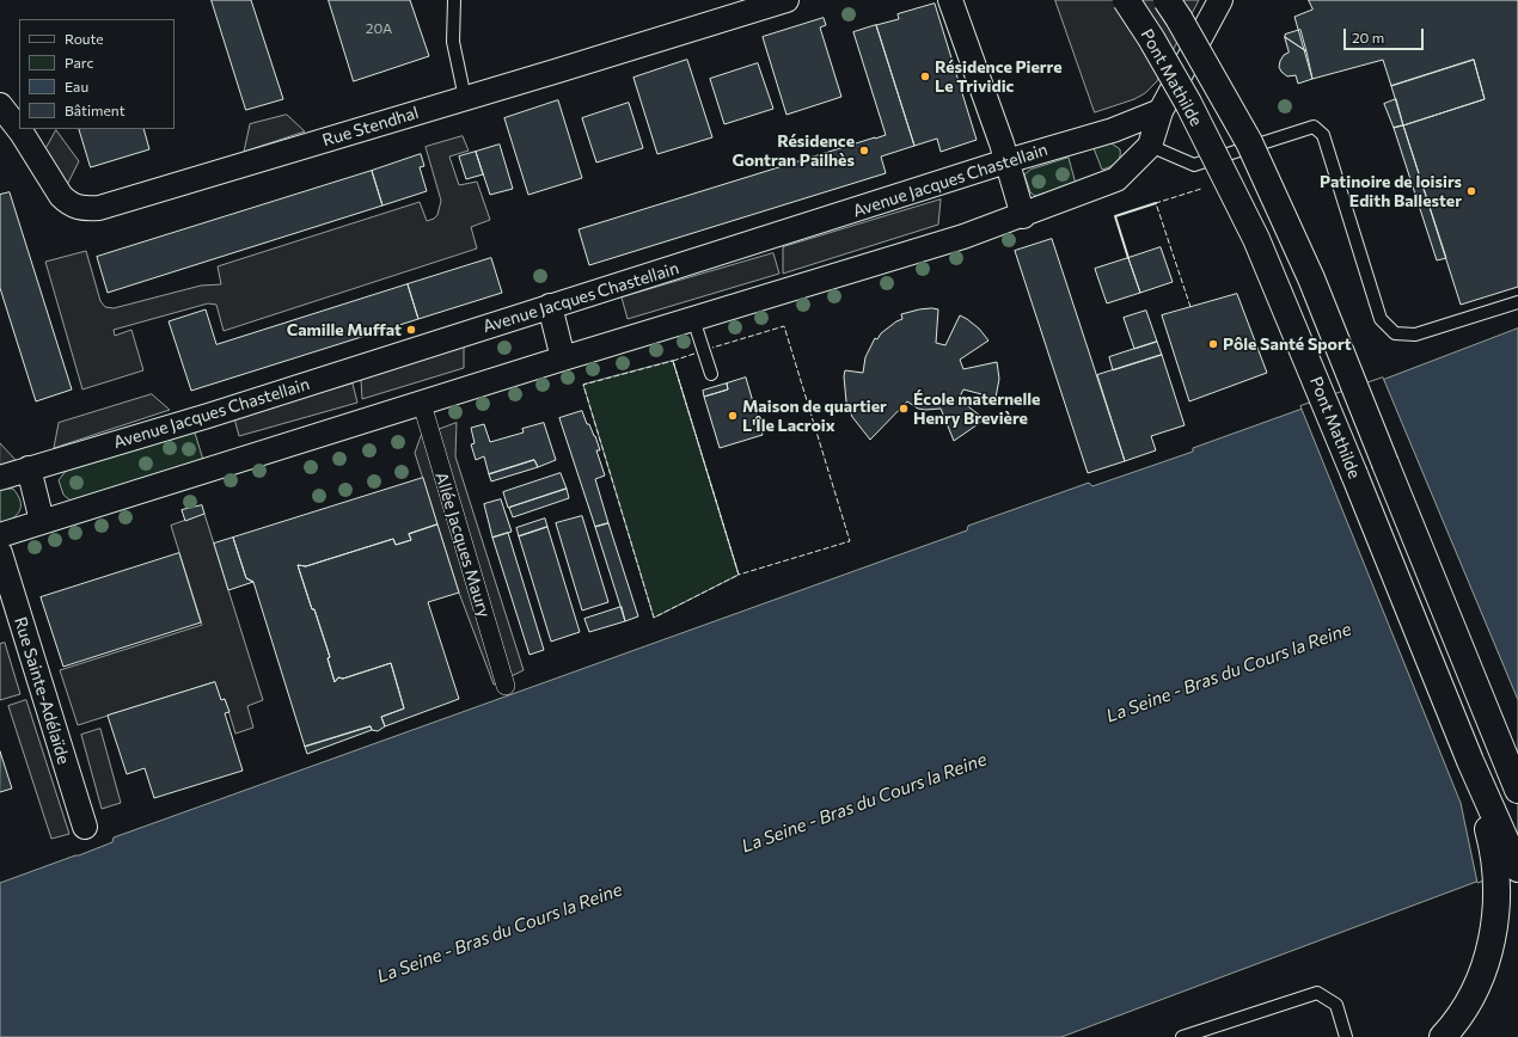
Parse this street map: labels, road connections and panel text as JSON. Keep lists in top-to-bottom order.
{
  "streets": {
    "main road": ["Pont Mathilde"],
    "street": [
      "Rue Stendhal",
      "Avenue Jacques Chastellain",
      "Allée Jacques Maury",
      "Rue Sainte-Adélaïde"
    ]
  },
  "water": ["La Seine - Bras du Cours la Reine"],
  "places": [
    "Résidence Pierre Le Trividic",
    "Résidence Gontran Pailhès",
    "Patinoire de loisirs Edith Ballester",
    "Camille Muffat",
    "Pôle Santé Sport",
    "École maternelle Henry Brevière",
    "Maison de quartier L'Île Lacroix"
  ],
  "house_numbers": ["20A"],
  "legend": [
    "Route",
    "Parc",
    "Eau",
    "Bâtiment"
  ],
  "scale_bar": "20 m"
}
